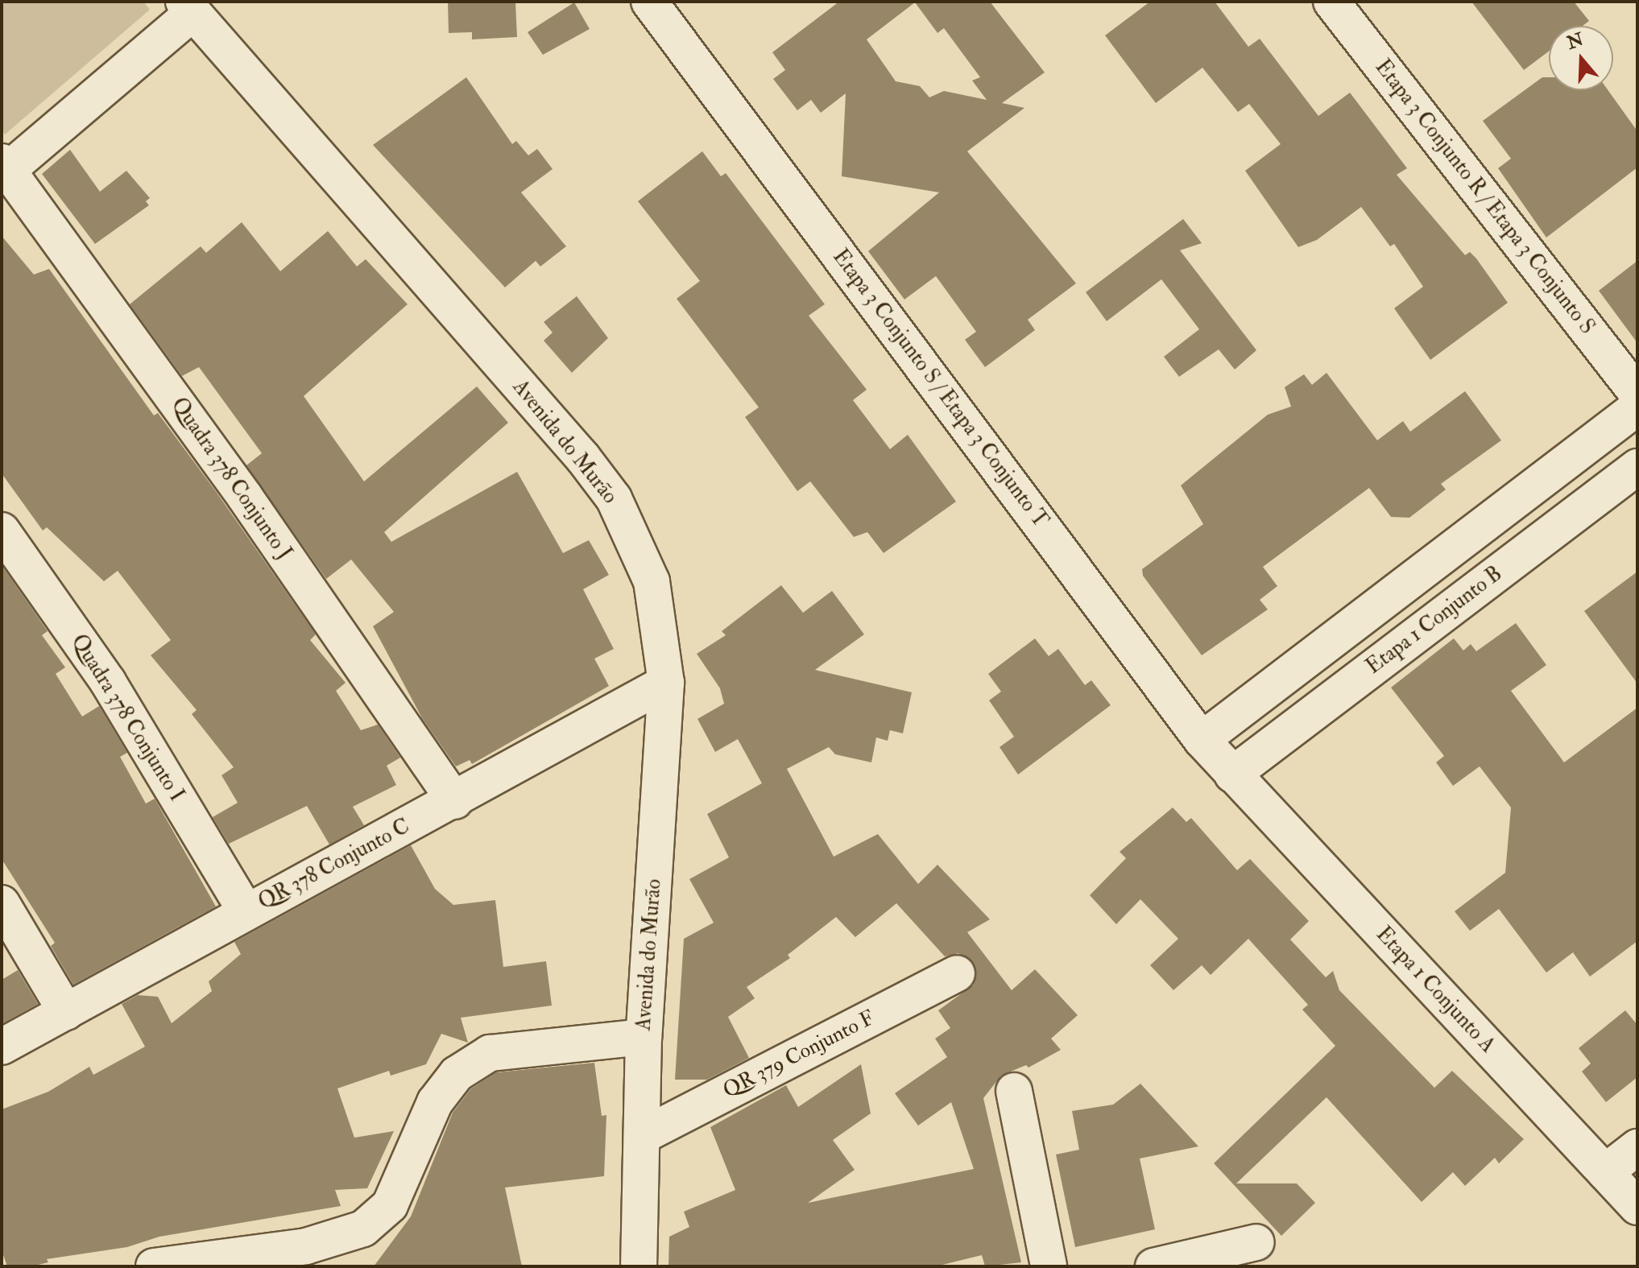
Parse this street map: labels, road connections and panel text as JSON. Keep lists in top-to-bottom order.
{
  "streets": {
    "street": [
      "Etapa 3 Conjunto R / Etapa 3 Conjunto S",
      "Etapa 3 Conjunto S / Etapa 3 Conjunto T",
      "Avenida do Murão",
      "Quadra 378 Conjunto J",
      "Etapa 1 Conjunto B",
      "Quadra 378 Conjunto I",
      "QR 378 Conjunto C",
      "Etapa 1 Conjunto A",
      "QR 379 Conjunto F"
    ]
  },
  "crossings": [
    ["Etapa 3 Conjunto S / Etapa 3 Conjunto T", "Etapa 1 Conjunto B"],
    ["Etapa 3 Conjunto S / Etapa 3 Conjunto T", "Etapa 1 Conjunto A"],
    ["Avenida do Murão", "QR 378 Conjunto C"],
    ["Avenida do Murão", "QR 379 Conjunto F"],
    ["Quadra 378 Conjunto J", "QR 378 Conjunto C"],
    ["Etapa 1 Conjunto B", "Etapa 1 Conjunto A"],
    ["Quadra 378 Conjunto I", "QR 378 Conjunto C"]
  ],
  "north": "top"
}
